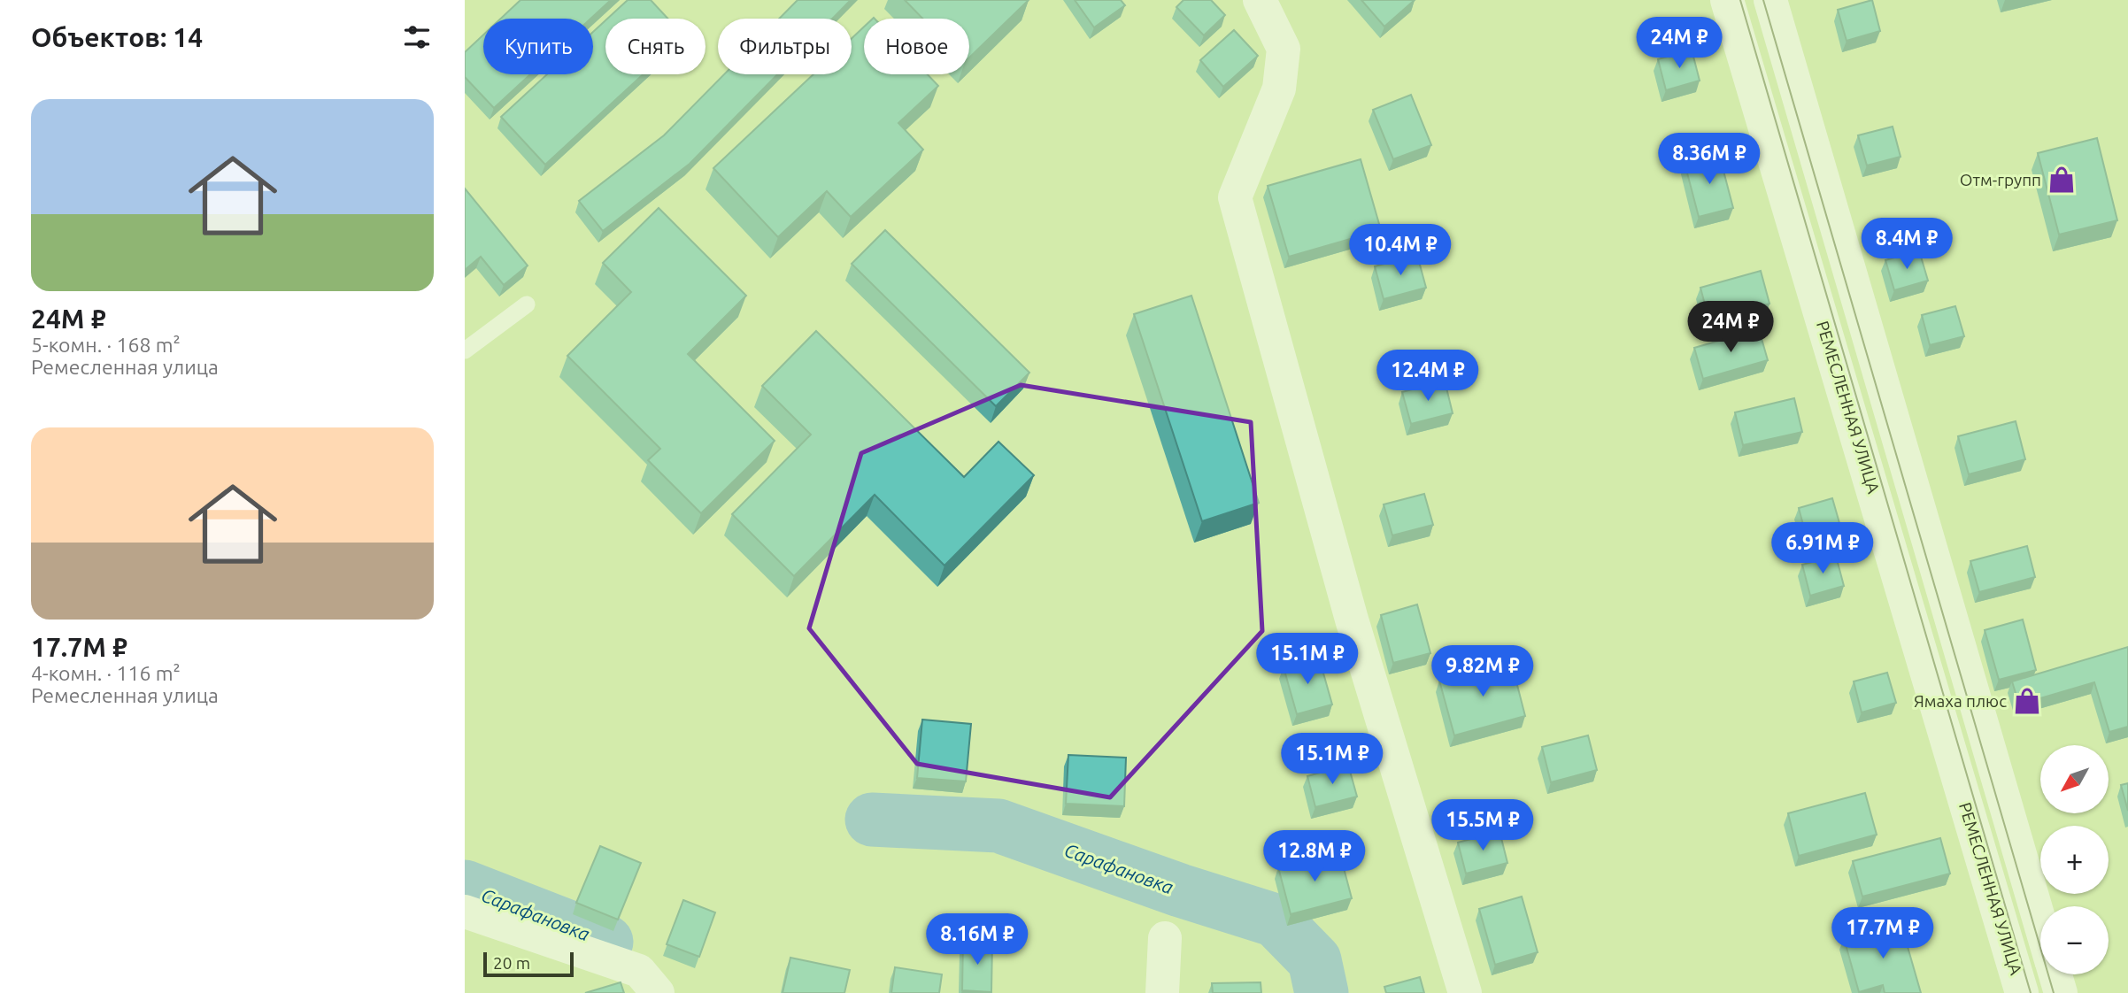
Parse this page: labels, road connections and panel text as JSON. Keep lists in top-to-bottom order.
{
  "streets": {
    "street": ["РЕМЕСЛЕННАЯ УЛИЦА"]
  },
  "water": ["Сарафановка"],
  "places": {
    "shop": ["Отм-групп", "Ямаха плюс"]
  },
  "scale_bar": "20 m",
  "north": "bottom left",
  "page": {
    "heading": "Объектов: 14",
    "price": [
      "24M ₽",
      "8.36M ₽",
      "8.4M ₽",
      "10.4M ₽",
      "24M ₽",
      "12.4M ₽",
      "6.91M ₽",
      "15.1M ₽",
      "9.82M ₽",
      "15.1M ₽",
      "15.5M ₽",
      "12.8M ₽",
      "17.7M ₽",
      "8.16M ₽"
    ],
    "chip": [
      "Купить",
      "Снять",
      "Фильтры",
      "Новое"
    ],
    "list": [
      {
        "name": "24M ₽",
        "note": "5-комн. · 168 m² · Ремесленная улица"
      },
      {
        "name": "17.7M ₽",
        "note": "4-комн. · 116 m² · Ремесленная улица"
      }
    ],
    "map_buttons": ["+", "−"],
    "scale": "20 m"
  }
}
